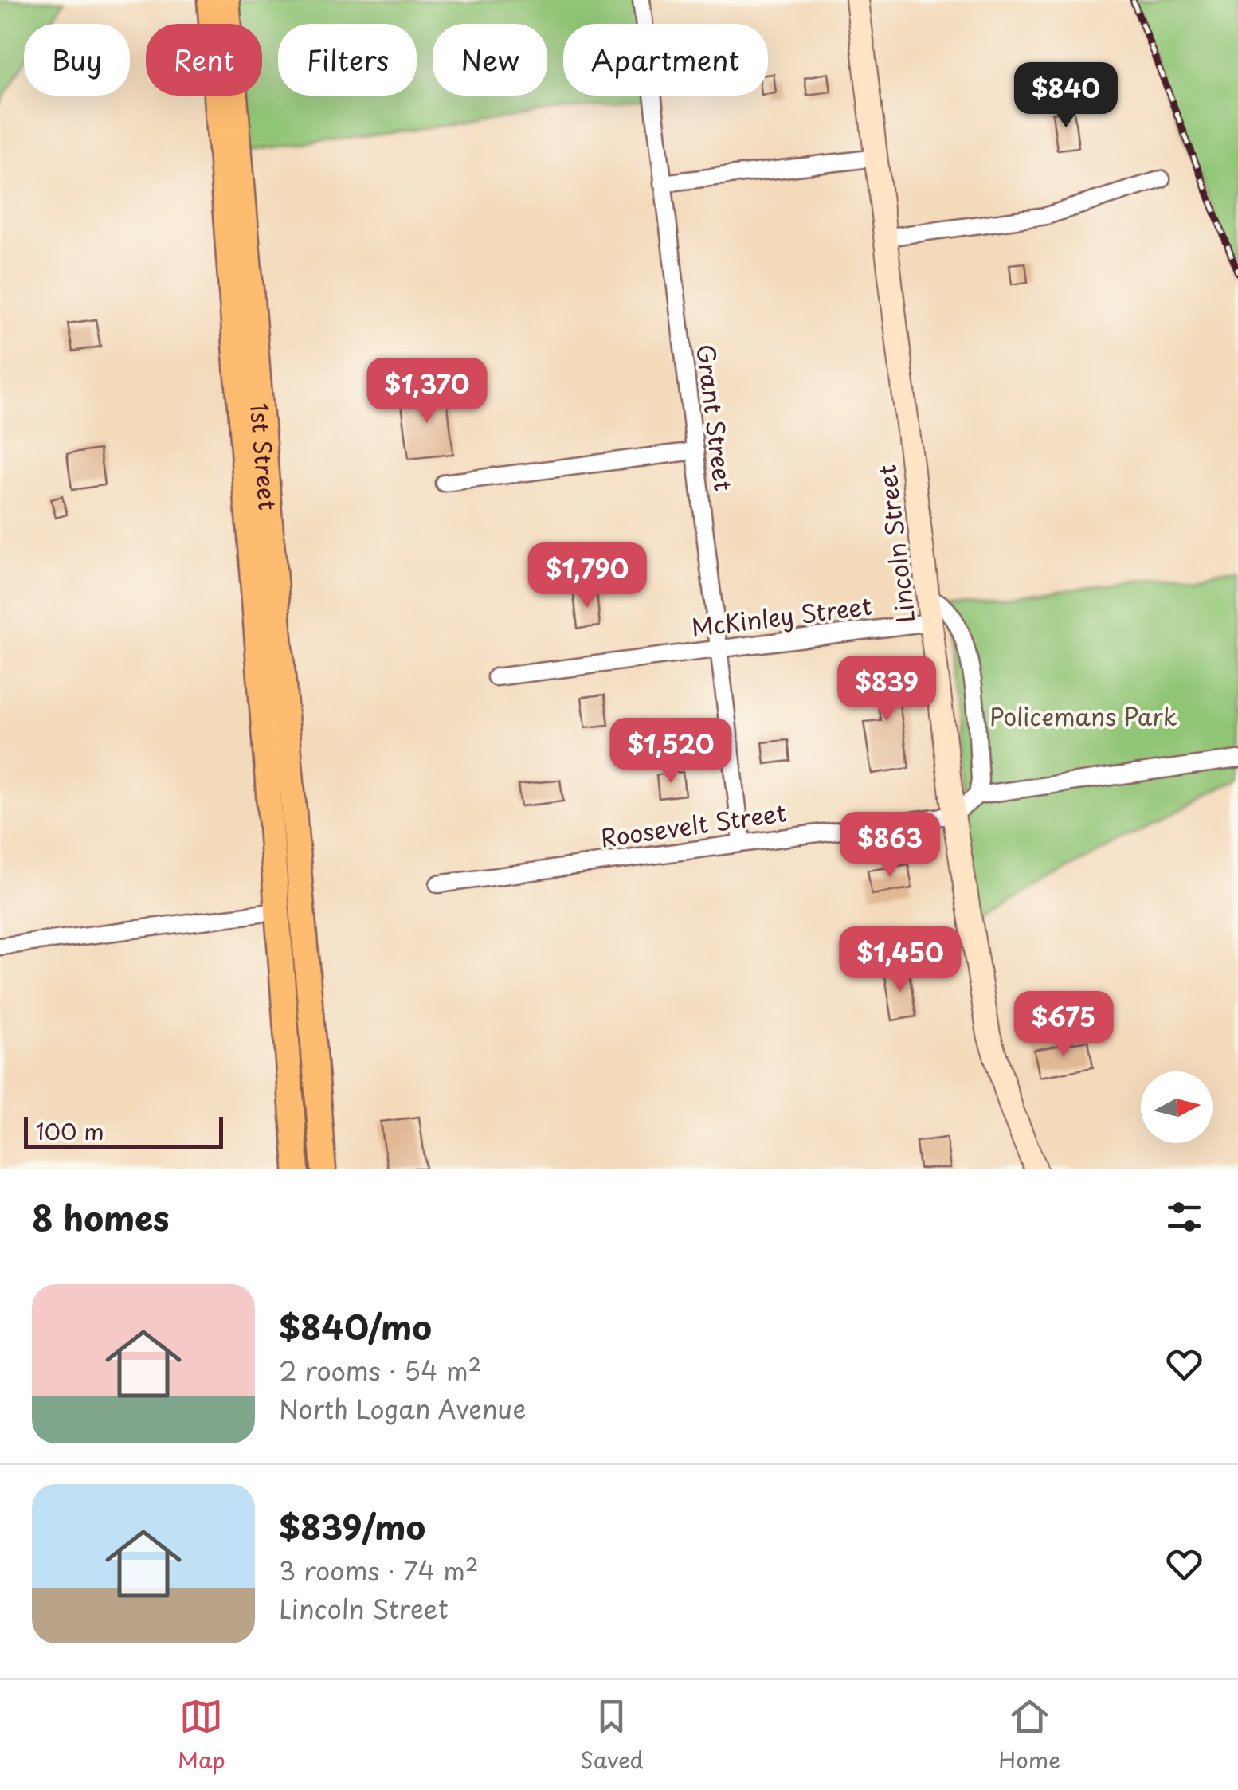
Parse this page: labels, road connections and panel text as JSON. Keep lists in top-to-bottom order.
{
  "streets": {
    "main road": ["1st Street", "Lincoln Street"],
    "street": ["Grant Street", "McKinley Street", "Roosevelt Street"]
  },
  "crossings": [
    ["Grant Street", "McKinley Street"],
    ["Grant Street", "Roosevelt Street"],
    ["Lincoln Street", "McKinley Street"],
    ["Lincoln Street", "Roosevelt Street"]
  ],
  "parks": ["Policemans Park"],
  "scale_bar": "100 m",
  "north": "right",
  "page": {
    "chip": [
      "Buy",
      "Rent",
      "Filters",
      "New",
      "Apartment"
    ],
    "price": [
      "$840",
      "$1,370",
      "$1,790",
      "$839",
      "$1,520",
      "$863",
      "$1,450",
      "$675"
    ],
    "scale": "100 m",
    "heading": "8 homes",
    "list": [
      {
        "name": "$840/mo",
        "note": "2 rooms · 54 m² · North Logan Avenue"
      },
      {
        "name": "$839/mo",
        "note": "3 rooms · 74 m² · Lincoln Street"
      }
    ],
    "tabs": ["Map", "Saved", "Home"]
  }
}
